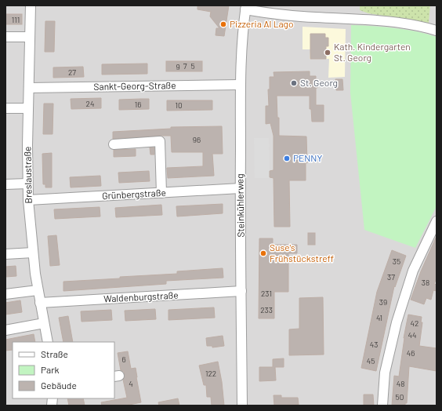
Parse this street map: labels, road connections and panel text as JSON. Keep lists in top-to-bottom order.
{
  "streets": {
    "street": [
      "Sankt-Georg-Straße",
      "Breslaustraße",
      "Grünbergstraße",
      "Steinkühlerweg",
      "Waldenburgstraße"
    ]
  },
  "crossings": [
    ["Sankt-Georg-Straße", "Breslaustraße"],
    ["Sankt-Georg-Straße", "Steinkühlerweg"],
    ["Breslaustraße", "Grünbergstraße"],
    ["Breslaustraße", "Waldenburgstraße"],
    ["Grünbergstraße", "Steinkühlerweg"],
    ["Steinkühlerweg", "Waldenburgstraße"]
  ],
  "places": [
    "Pizzeria Al Lago",
    "Kath. Kindergarten St. Georg",
    "St. Georg",
    "PENNY",
    "Suse's Frühstückstreff"
  ],
  "house_numbers": [
    "111",
    "7",
    "5",
    "9",
    "27",
    "24",
    "16",
    "10",
    "96",
    "35",
    "37",
    "38",
    "231",
    "39",
    "233",
    "41",
    "42",
    "44",
    "43",
    "46",
    "6",
    "45",
    "122",
    "4",
    "48",
    "50"
  ],
  "legend": ["Straße", "Park", "Gebäude"]
}
